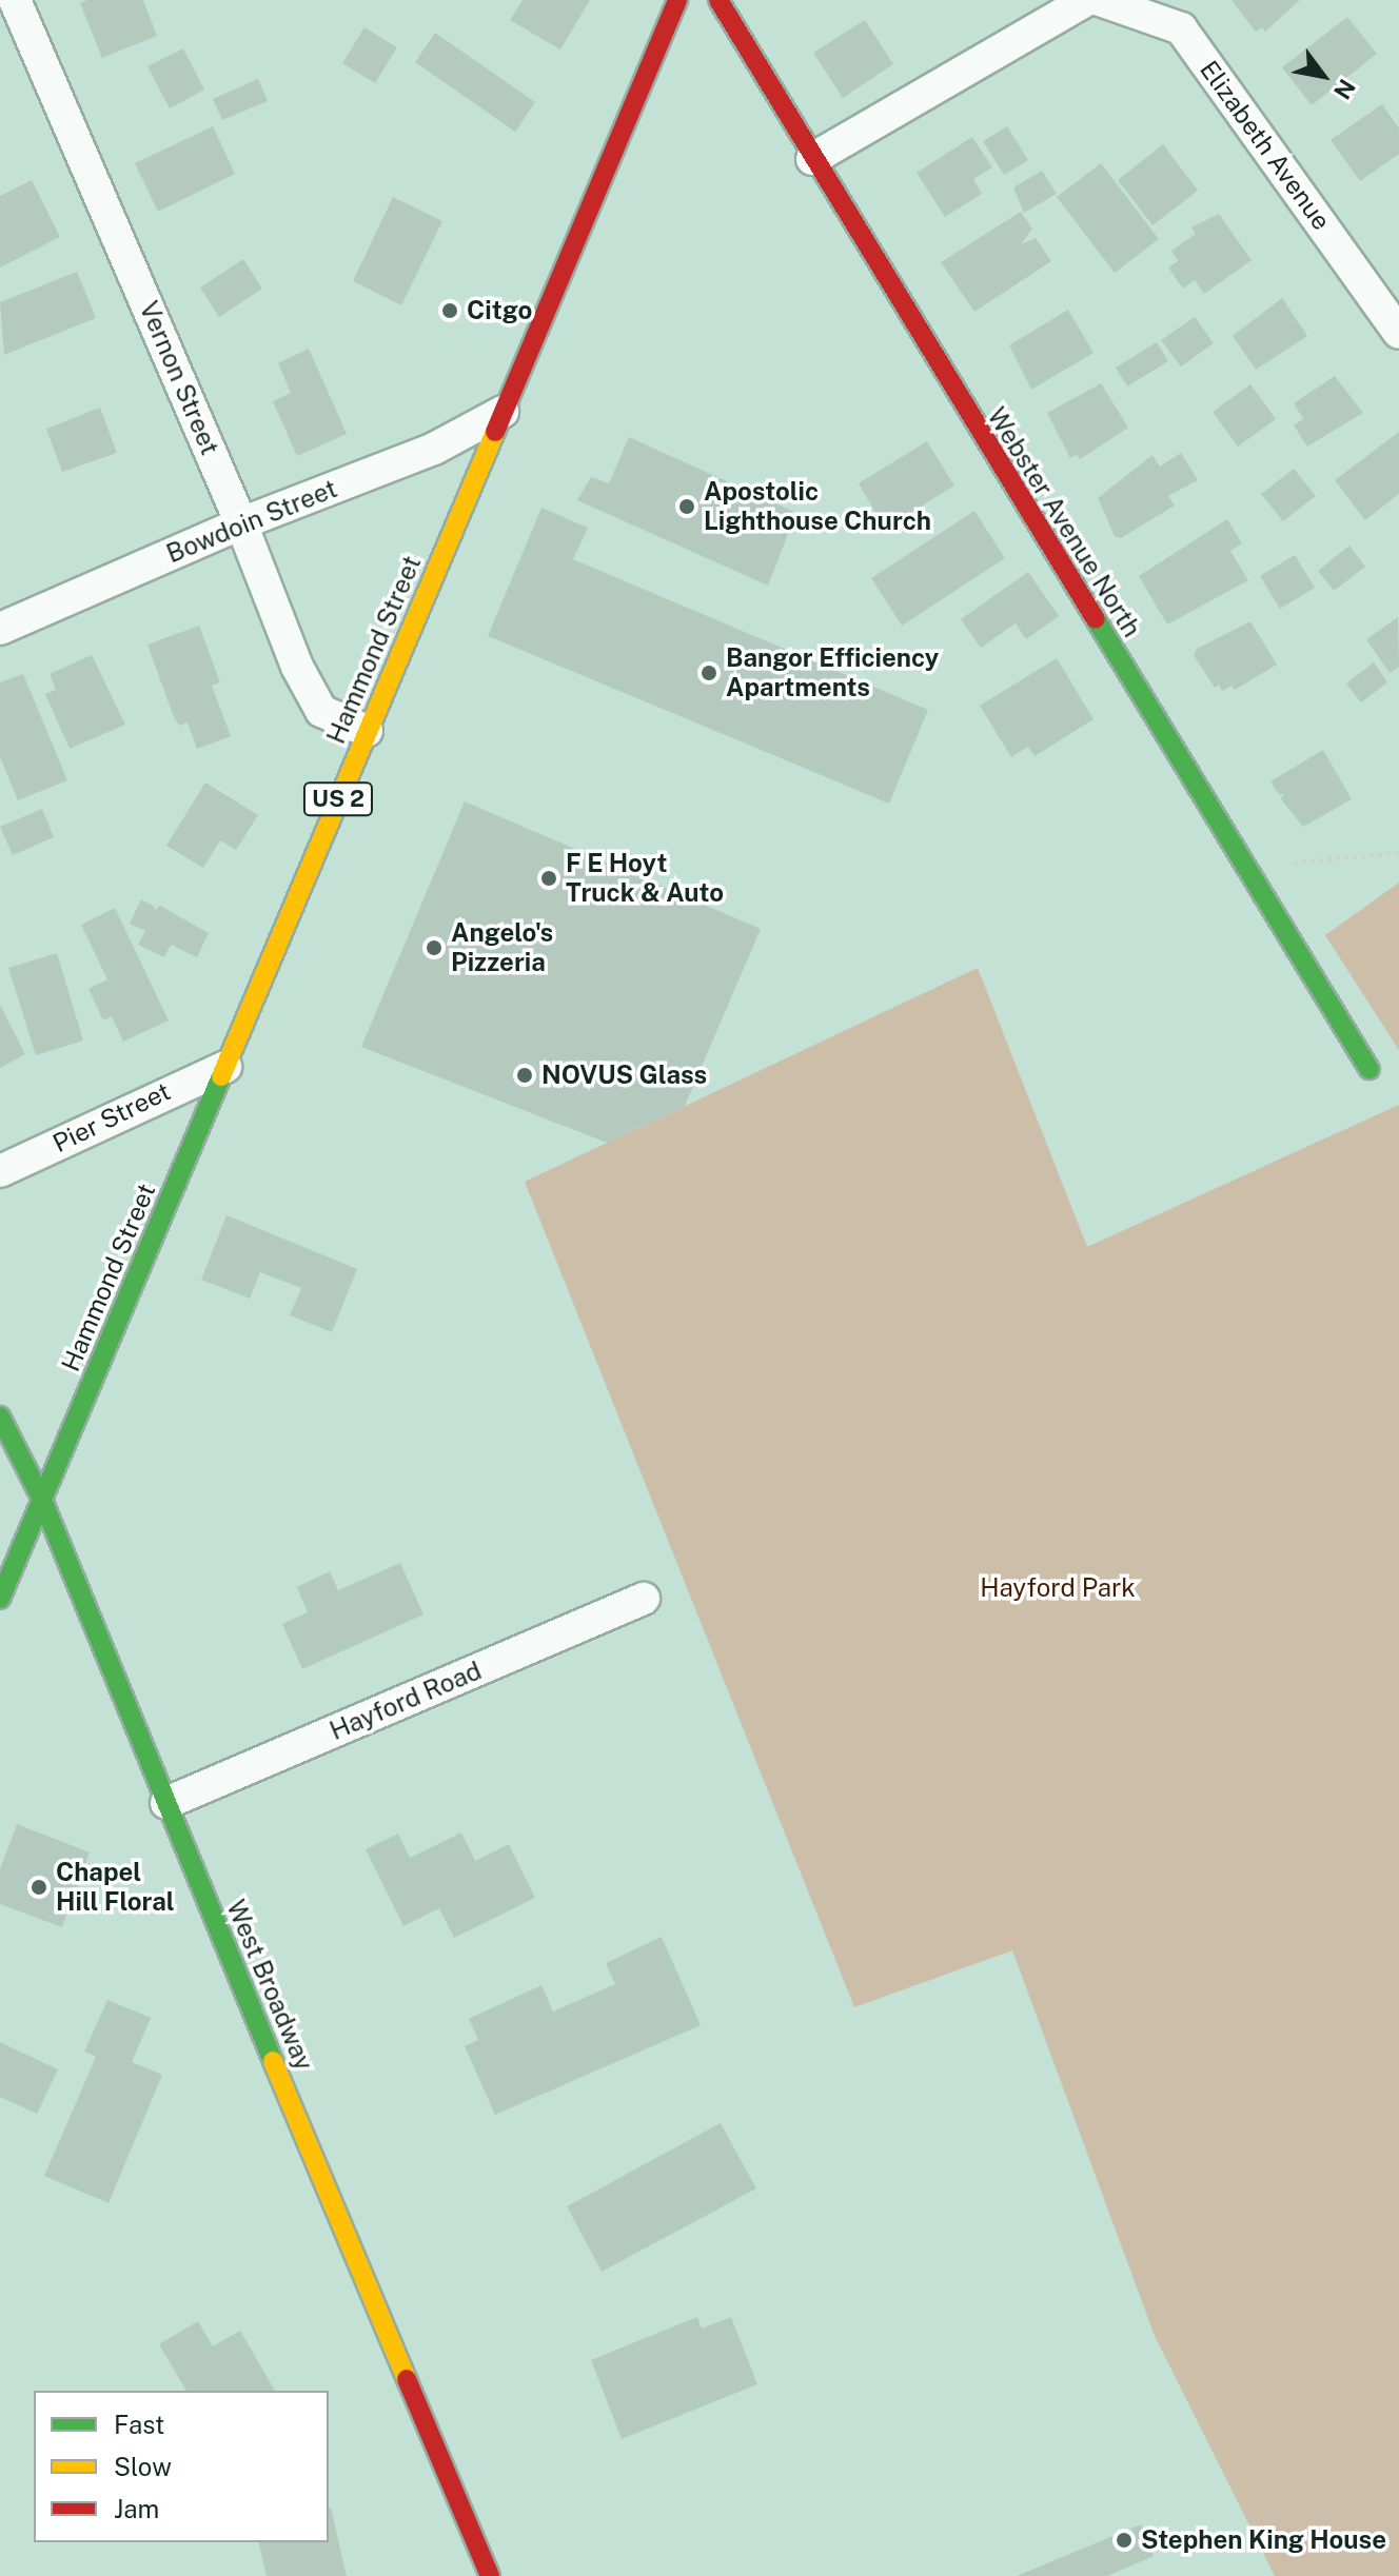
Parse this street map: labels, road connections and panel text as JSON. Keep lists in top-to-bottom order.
{
  "streets": {
    "street": [
      "Elizabeth Avenue",
      "Vernon Street",
      "Bowdoin Street",
      "Webster Avenue North",
      "Hammond Street",
      "US 2",
      "Pier Street",
      "Hayford Road",
      "West Broadway"
    ]
  },
  "crossings": [
    ["Vernon Street", "Bowdoin Street"],
    ["Vernon Street", "Hammond Street"],
    ["Bowdoin Street", "Hammond Street"],
    ["Hammond Street", "Pier Street"],
    ["Hammond Street", "West Broadway"],
    ["Hayford Road", "West Broadway"]
  ],
  "parks": ["Hayford Park"],
  "places": [
    "Citgo",
    "Apostolic Lighthouse Church",
    "Bangor Efficiency Apartments",
    "F E Hoyt Truck & Auto",
    "Angelo's Pizzeria",
    "NOVUS Glass",
    "Chapel Hill Floral",
    "Stephen King House"
  ],
  "legend": ["Fast", "Slow", "Jam"],
  "north": "bottom right"
}
